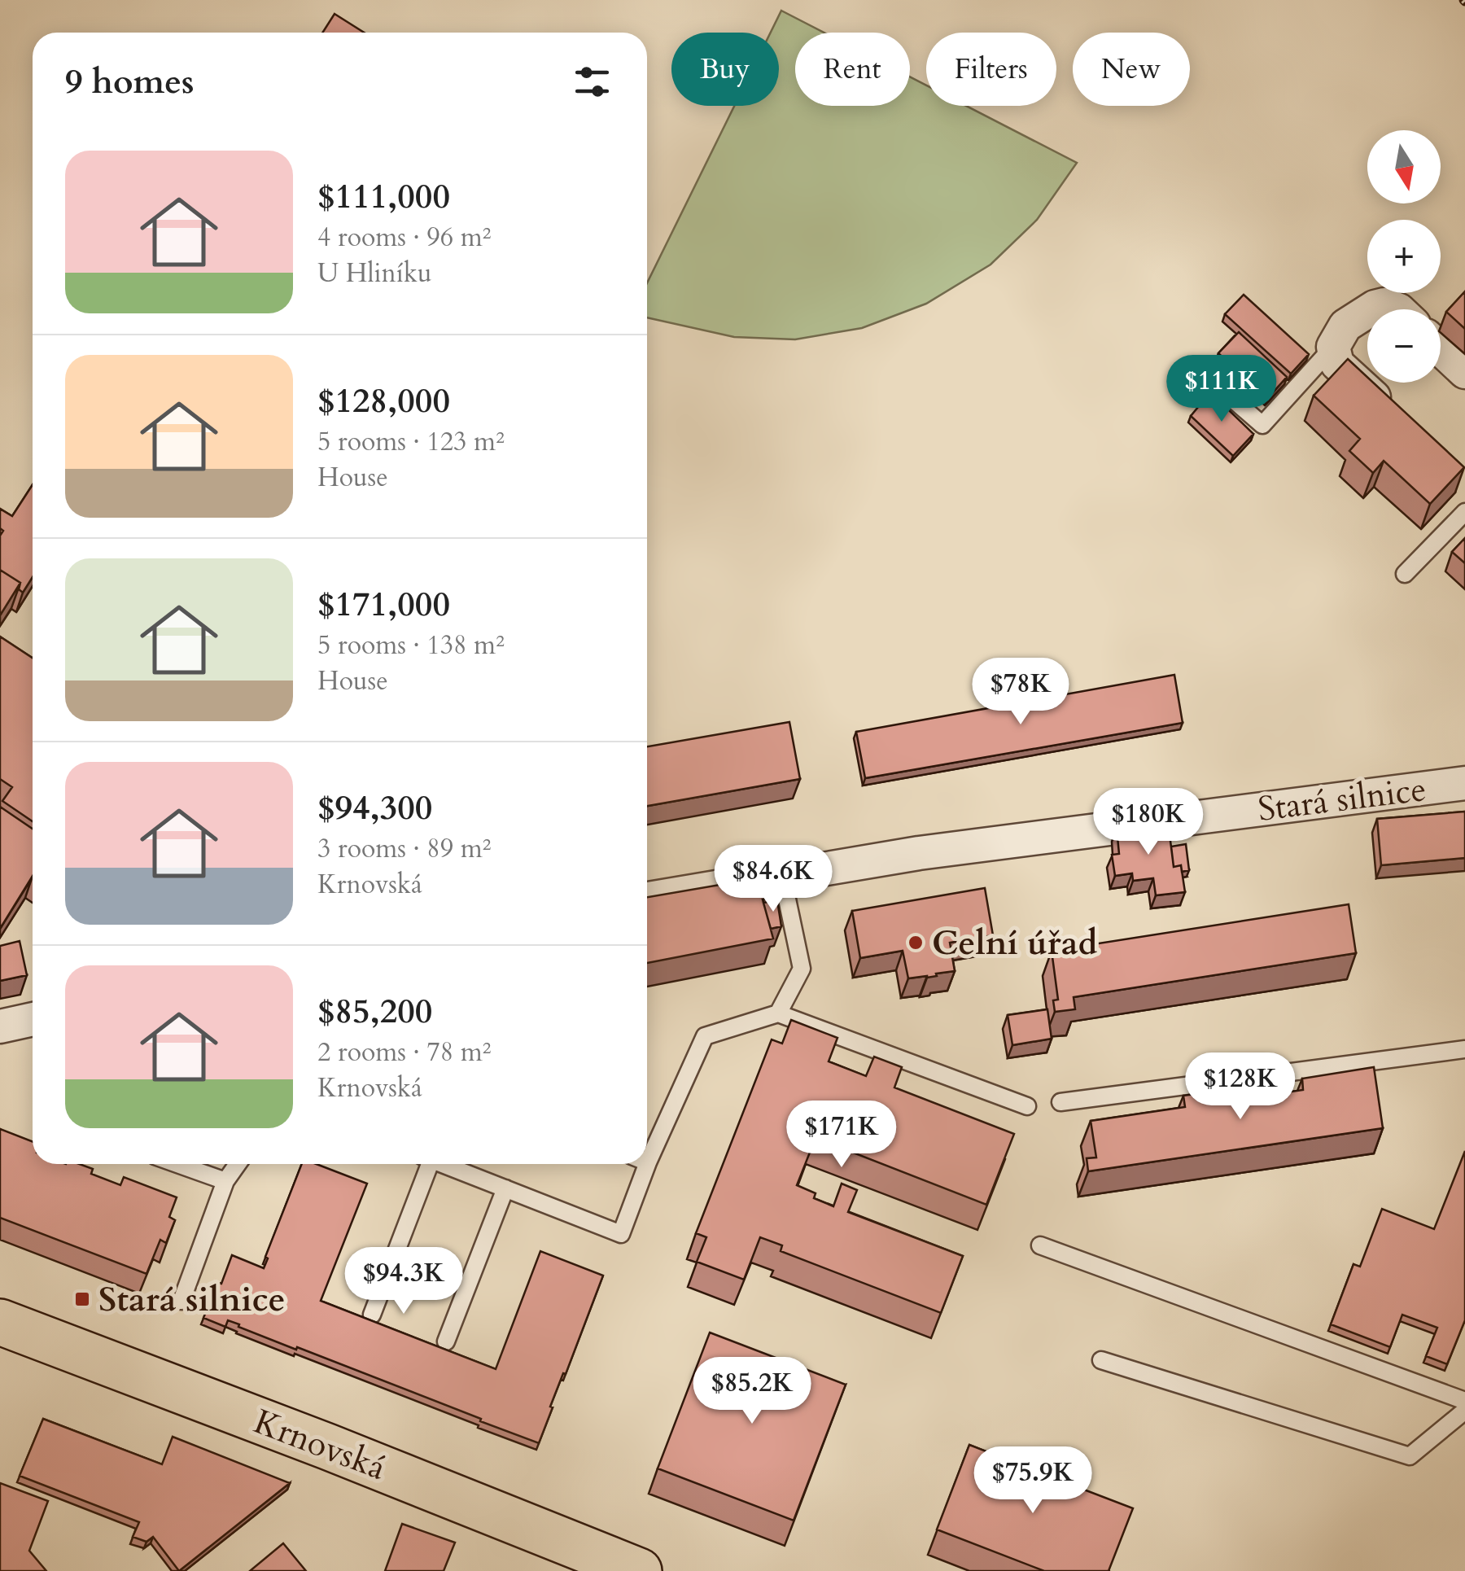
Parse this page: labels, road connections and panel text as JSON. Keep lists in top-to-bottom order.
{
  "streets": {
    "main road": ["Krnovská"],
    "street": ["Stará silnice"]
  },
  "places": {
    "other": ["Celní úřad"],
    "transit": ["Stará silnice"]
  },
  "north": "bottom",
  "page": {
    "chip": [
      "Buy",
      "Rent",
      "Filters",
      "New"
    ],
    "heading": "9 homes",
    "map_buttons": ["+", "−"],
    "list": [
      {
        "name": "$111,000",
        "note": "4 rooms · 96 m² · U Hliníku"
      },
      {
        "name": "$128,000",
        "note": "5 rooms · 123 m² · House"
      },
      {
        "name": "$171,000",
        "note": "5 rooms · 138 m² · House"
      },
      {
        "name": "$94,300",
        "note": "3 rooms · 89 m² · Krnovská"
      },
      {
        "name": "$85,200",
        "note": "2 rooms · 78 m² · Krnovská"
      }
    ],
    "price": [
      "$111K",
      "$78K",
      "$180K",
      "$84.6K",
      "$128K",
      "$171K",
      "$94.3K",
      "$85.2K",
      "$75.9K"
    ]
  }
}
